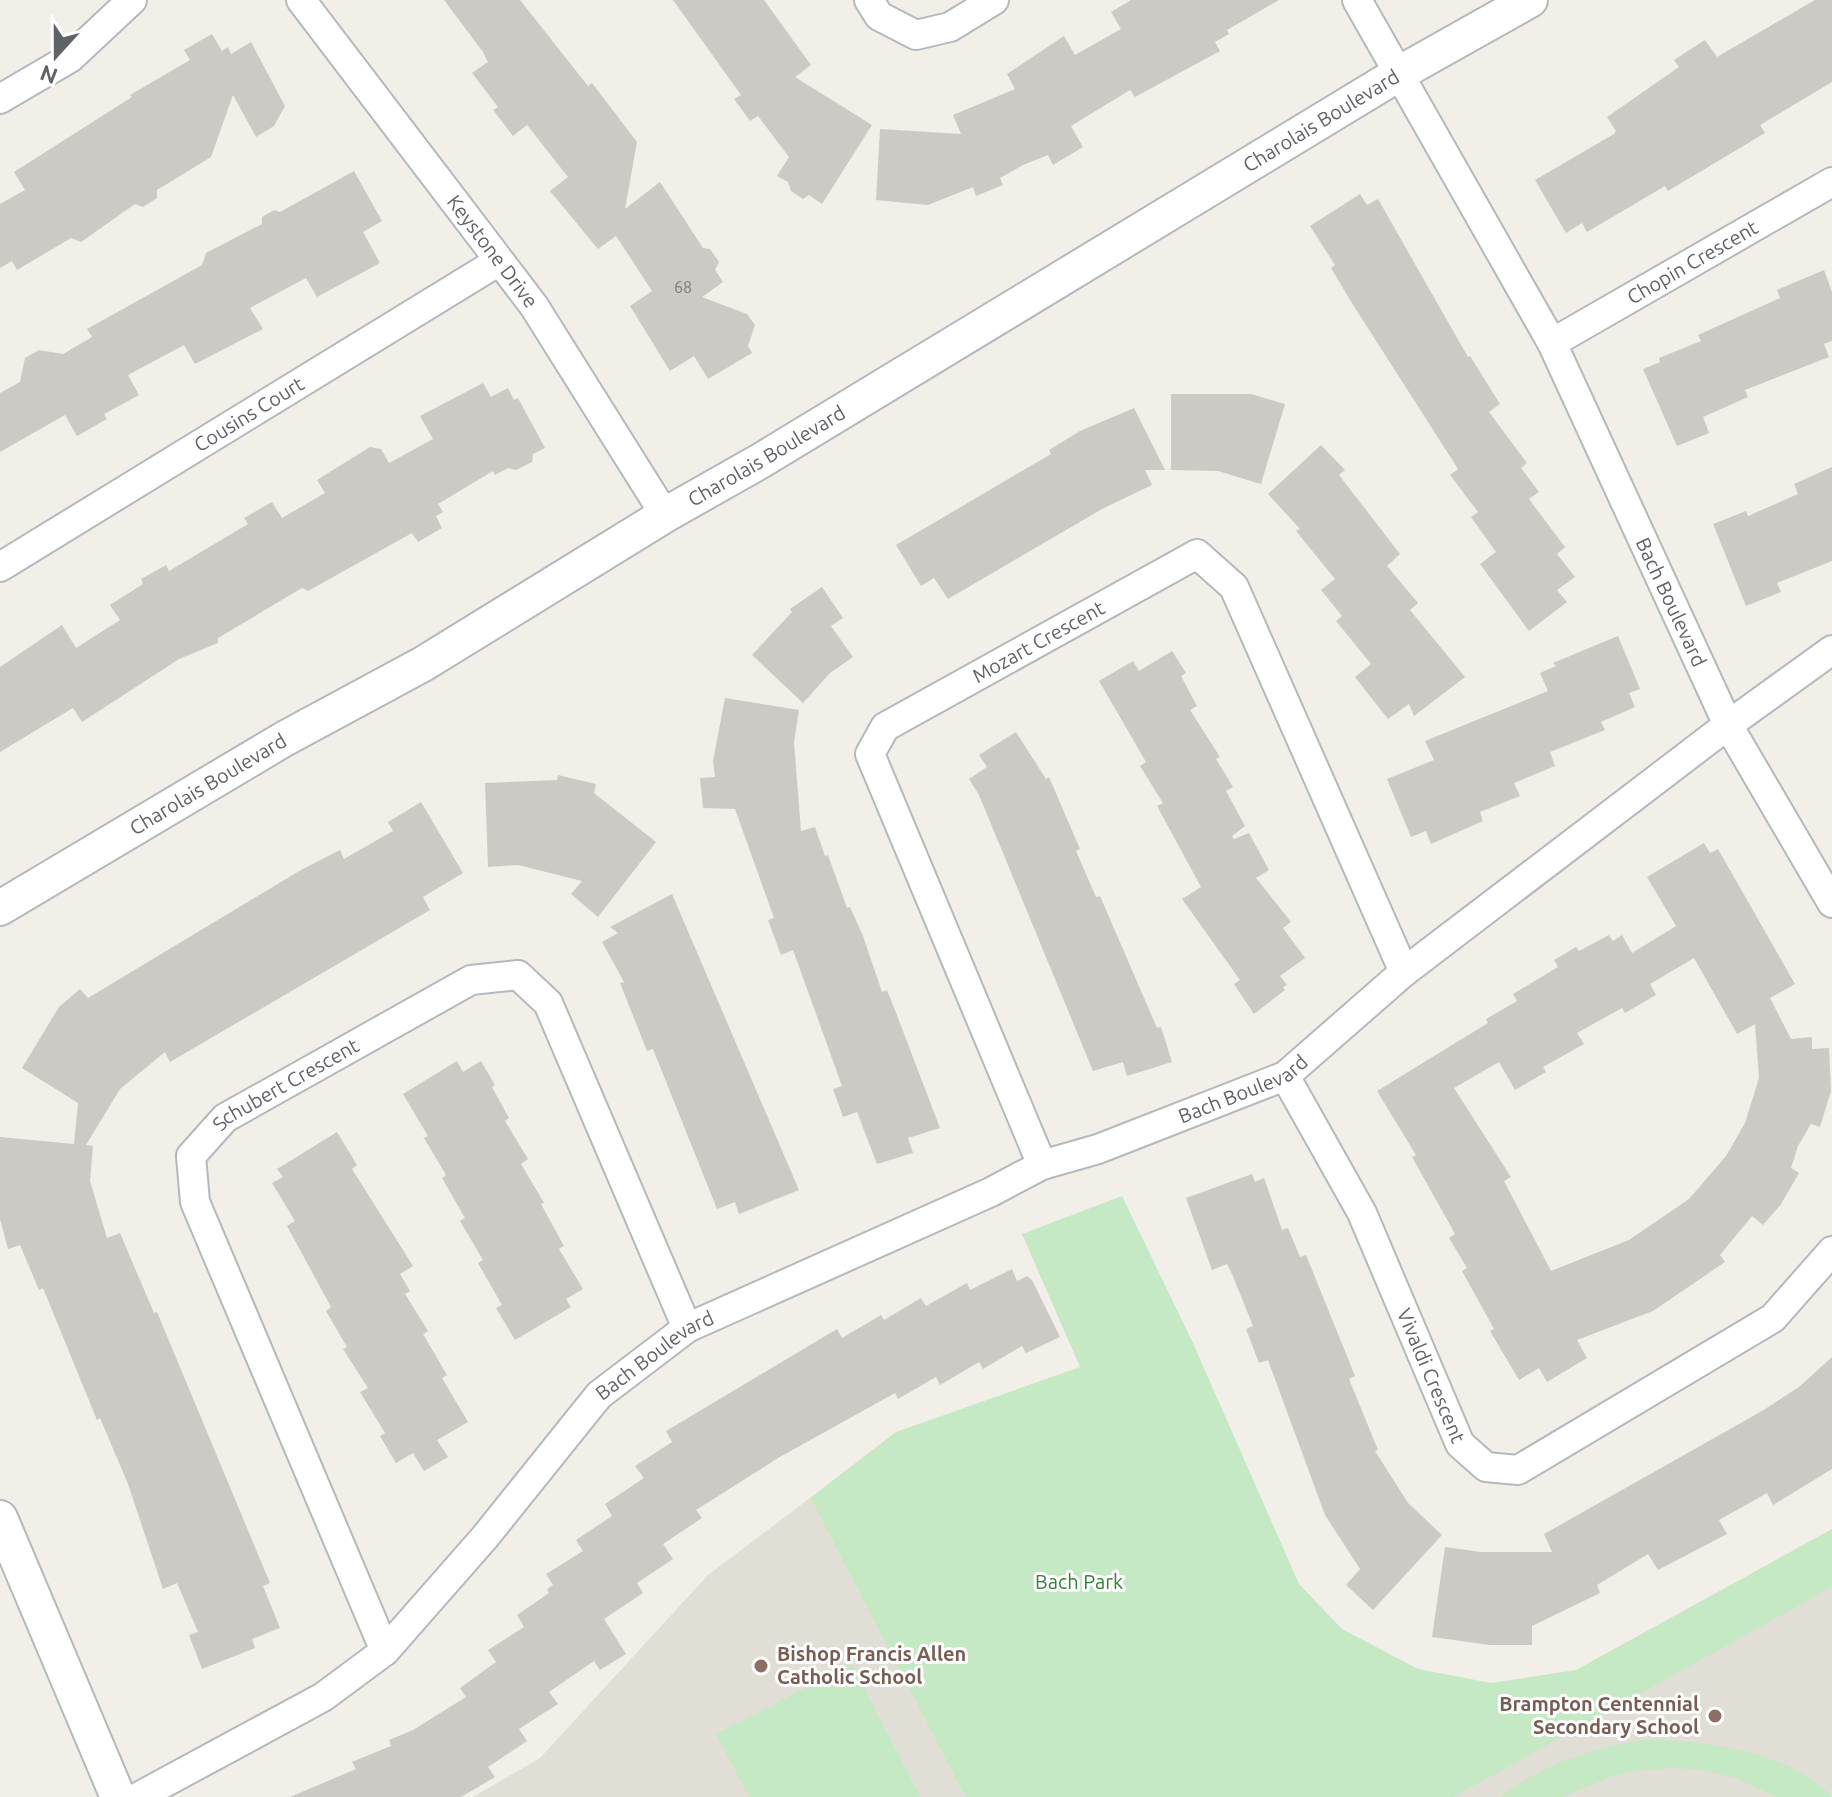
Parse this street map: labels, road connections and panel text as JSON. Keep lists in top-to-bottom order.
{
  "streets": {
    "street": [
      "Charolais Boulevard",
      "Keystone Drive",
      "Chopin Crescent",
      "Cousins Court",
      "Bach Boulevard",
      "Mozart Crescent",
      "Schubert Crescent",
      "Vivaldi Crescent"
    ]
  },
  "crossings": [
    ["Charolais Boulevard", "Keystone Drive"],
    ["Charolais Boulevard", "Bach Boulevard"],
    ["Keystone Drive", "Cousins Court"],
    ["Chopin Crescent", "Bach Boulevard"],
    ["Bach Boulevard", "Mozart Crescent"],
    ["Bach Boulevard", "Schubert Crescent"],
    ["Bach Boulevard", "Vivaldi Crescent"]
  ],
  "parks": ["Bach Park"],
  "places": ["Bishop Francis Allen Catholic School", "Brampton Centennial Secondary School"],
  "house_numbers": ["68"],
  "north": "bottom"
}
